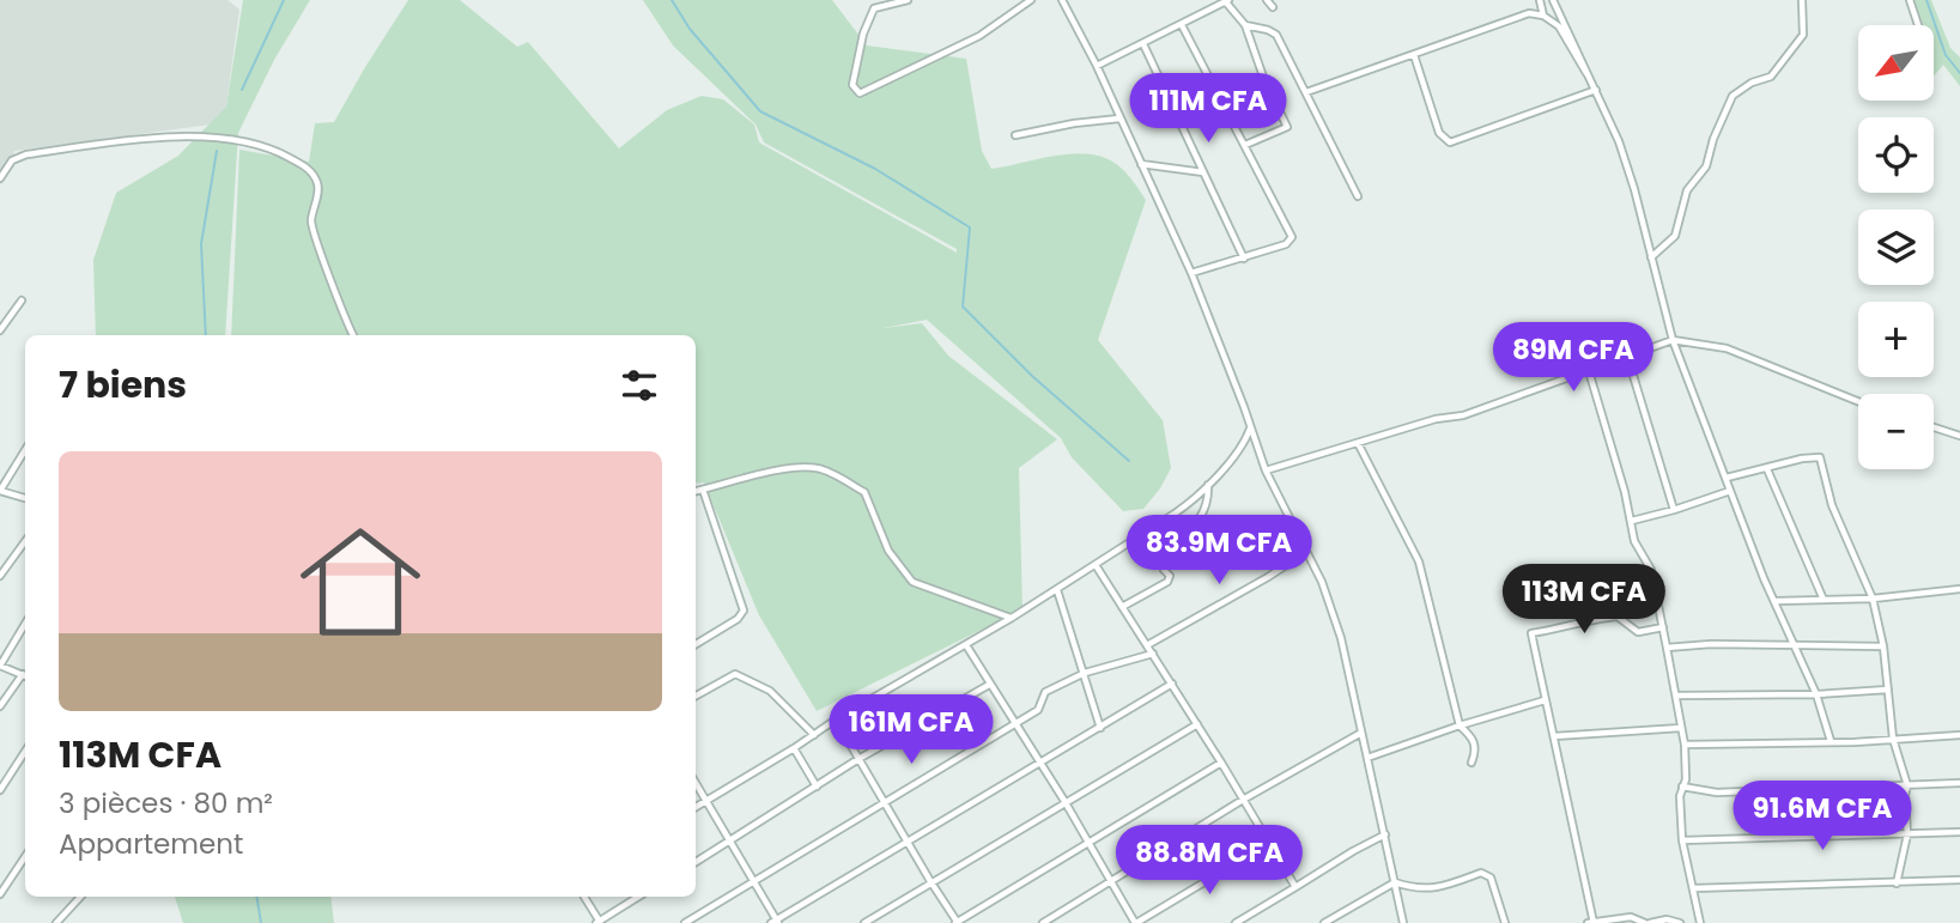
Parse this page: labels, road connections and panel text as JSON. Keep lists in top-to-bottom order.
{
  "north": "bottom left",
  "page": {
    "map_buttons": ["+", "−"],
    "price": [
      "111M CFA",
      "89M CFA",
      "83.9M CFA",
      "113M CFA",
      "161M CFA",
      "91.6M CFA",
      "88.8M CFA"
    ],
    "heading": "7 biens",
    "list": [
      {
        "name": "113M CFA",
        "note": "3 pièces · 80 m² · Appartement"
      }
    ]
  }
}
